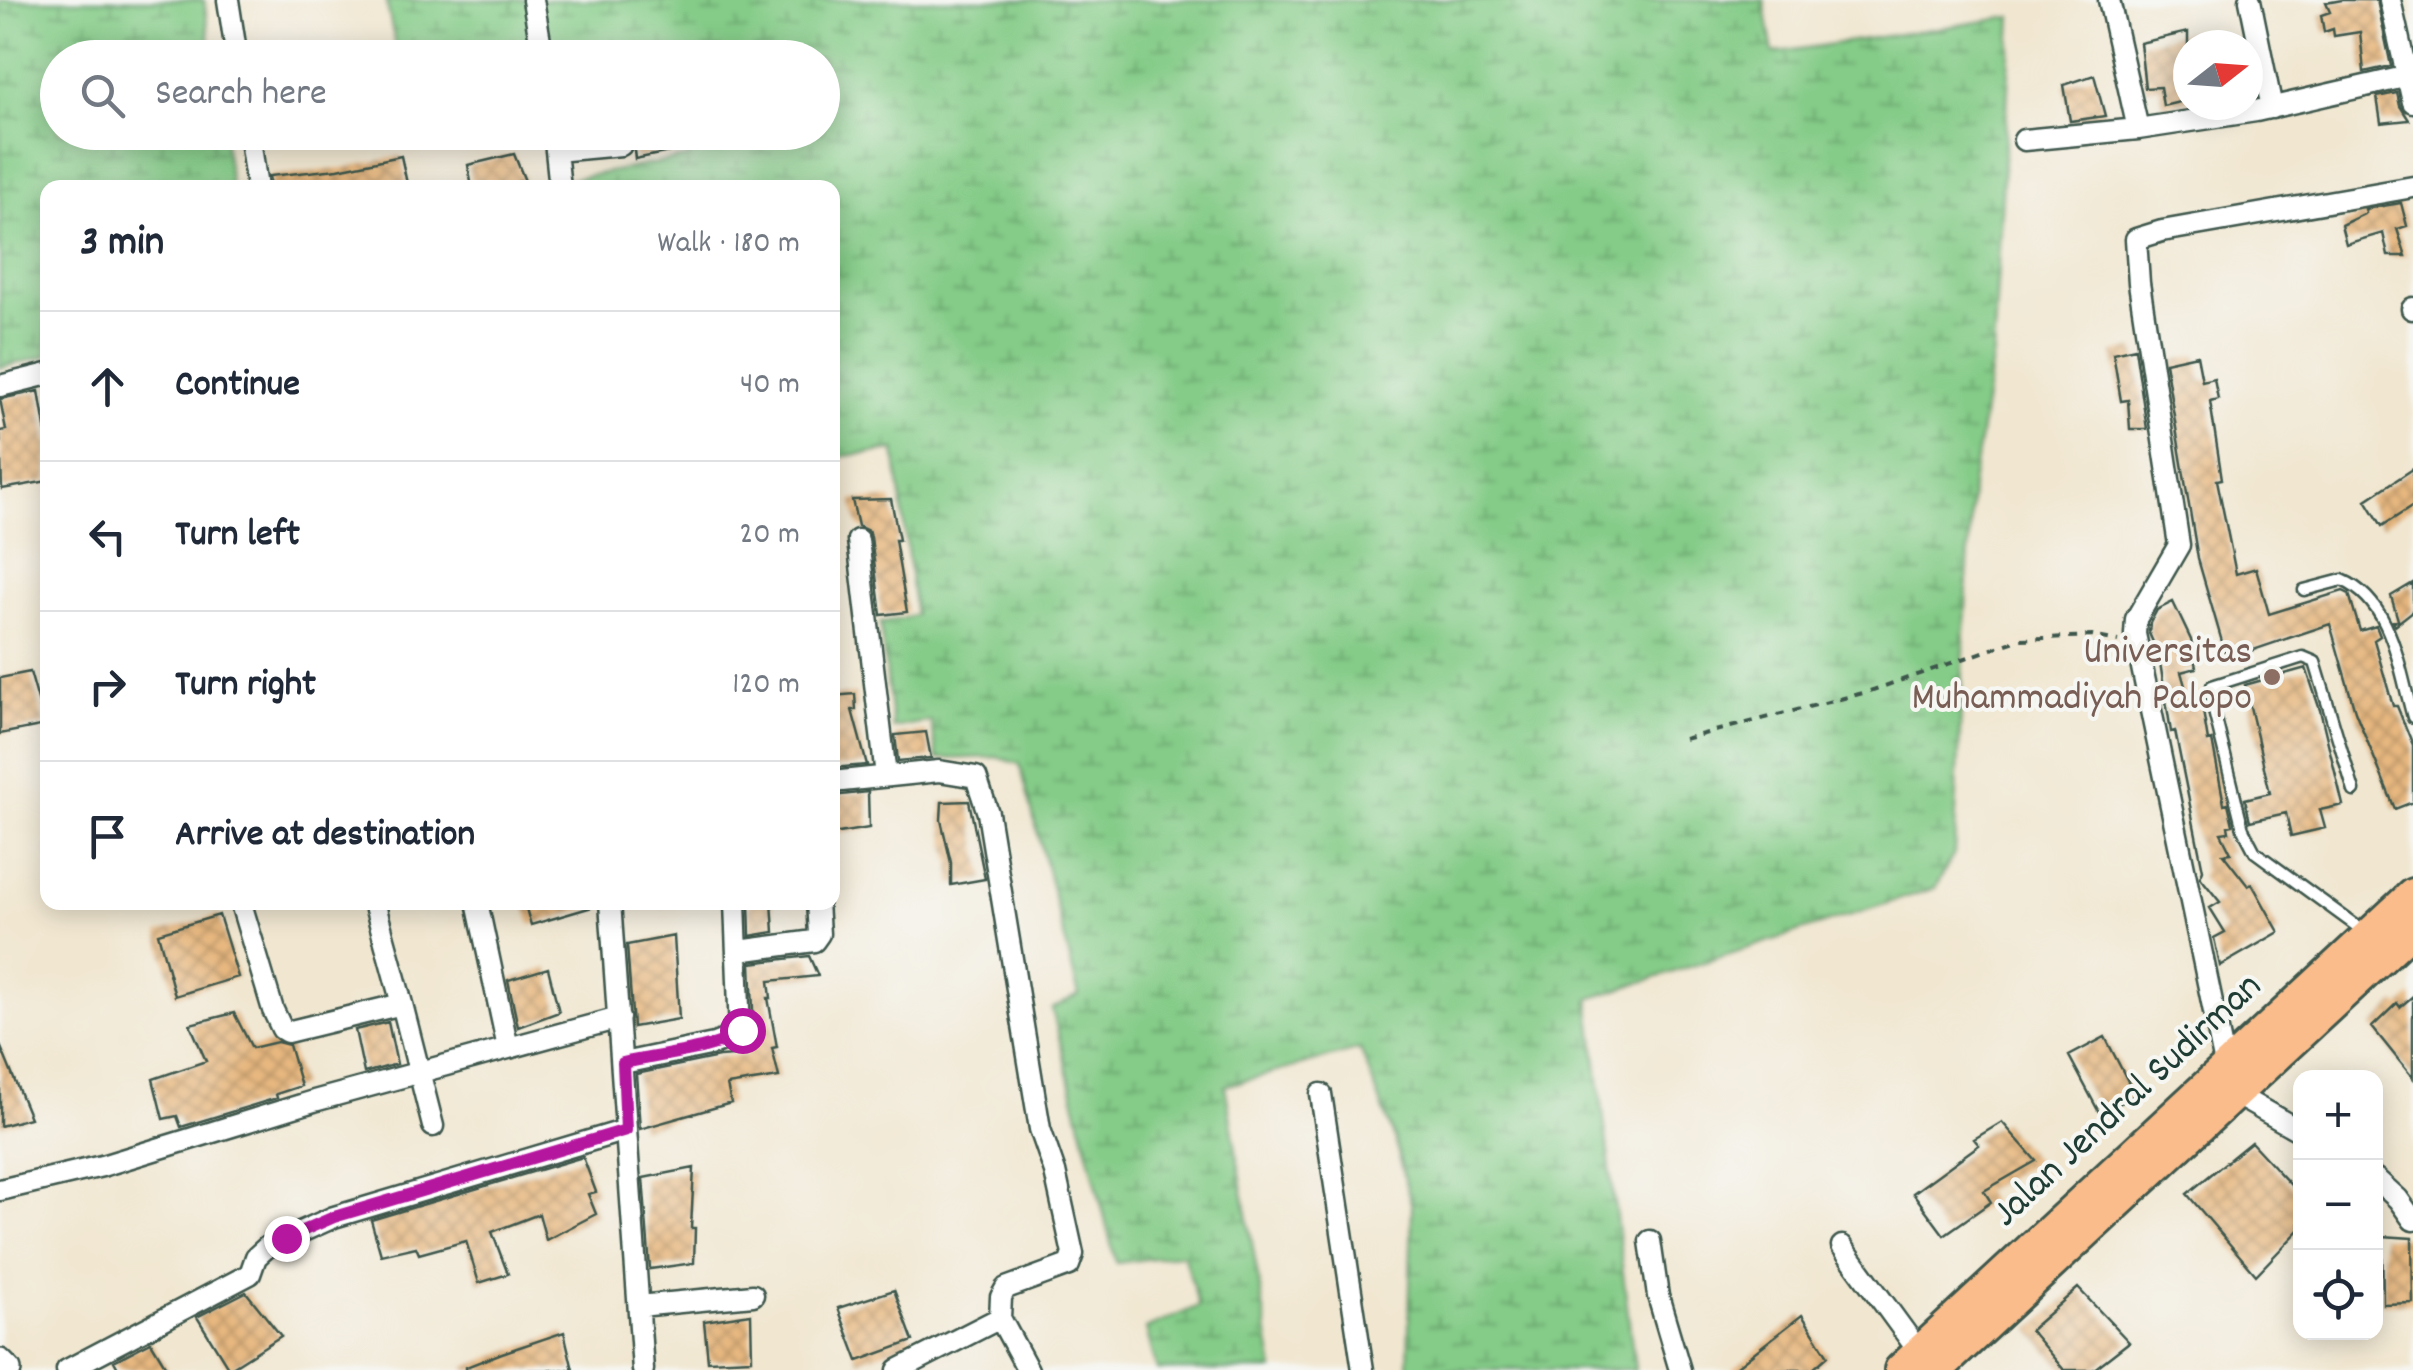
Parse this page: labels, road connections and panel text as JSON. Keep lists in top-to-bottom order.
{
  "streets": {
    "highway": ["Jalan Jendral Sudirman"]
  },
  "places": ["Universitas Muhammadiyah Palopo"],
  "north": "right",
  "page": {
    "search": "Search here",
    "heading": ["3 min", "Walk · 180 m"],
    "list": [
      ["Continue", "40 m"],
      ["Turn left", "20 m"],
      ["Turn right", "120 m"],
      "Arrive at destination"
    ],
    "map_buttons": ["+", "−"]
  }
}
